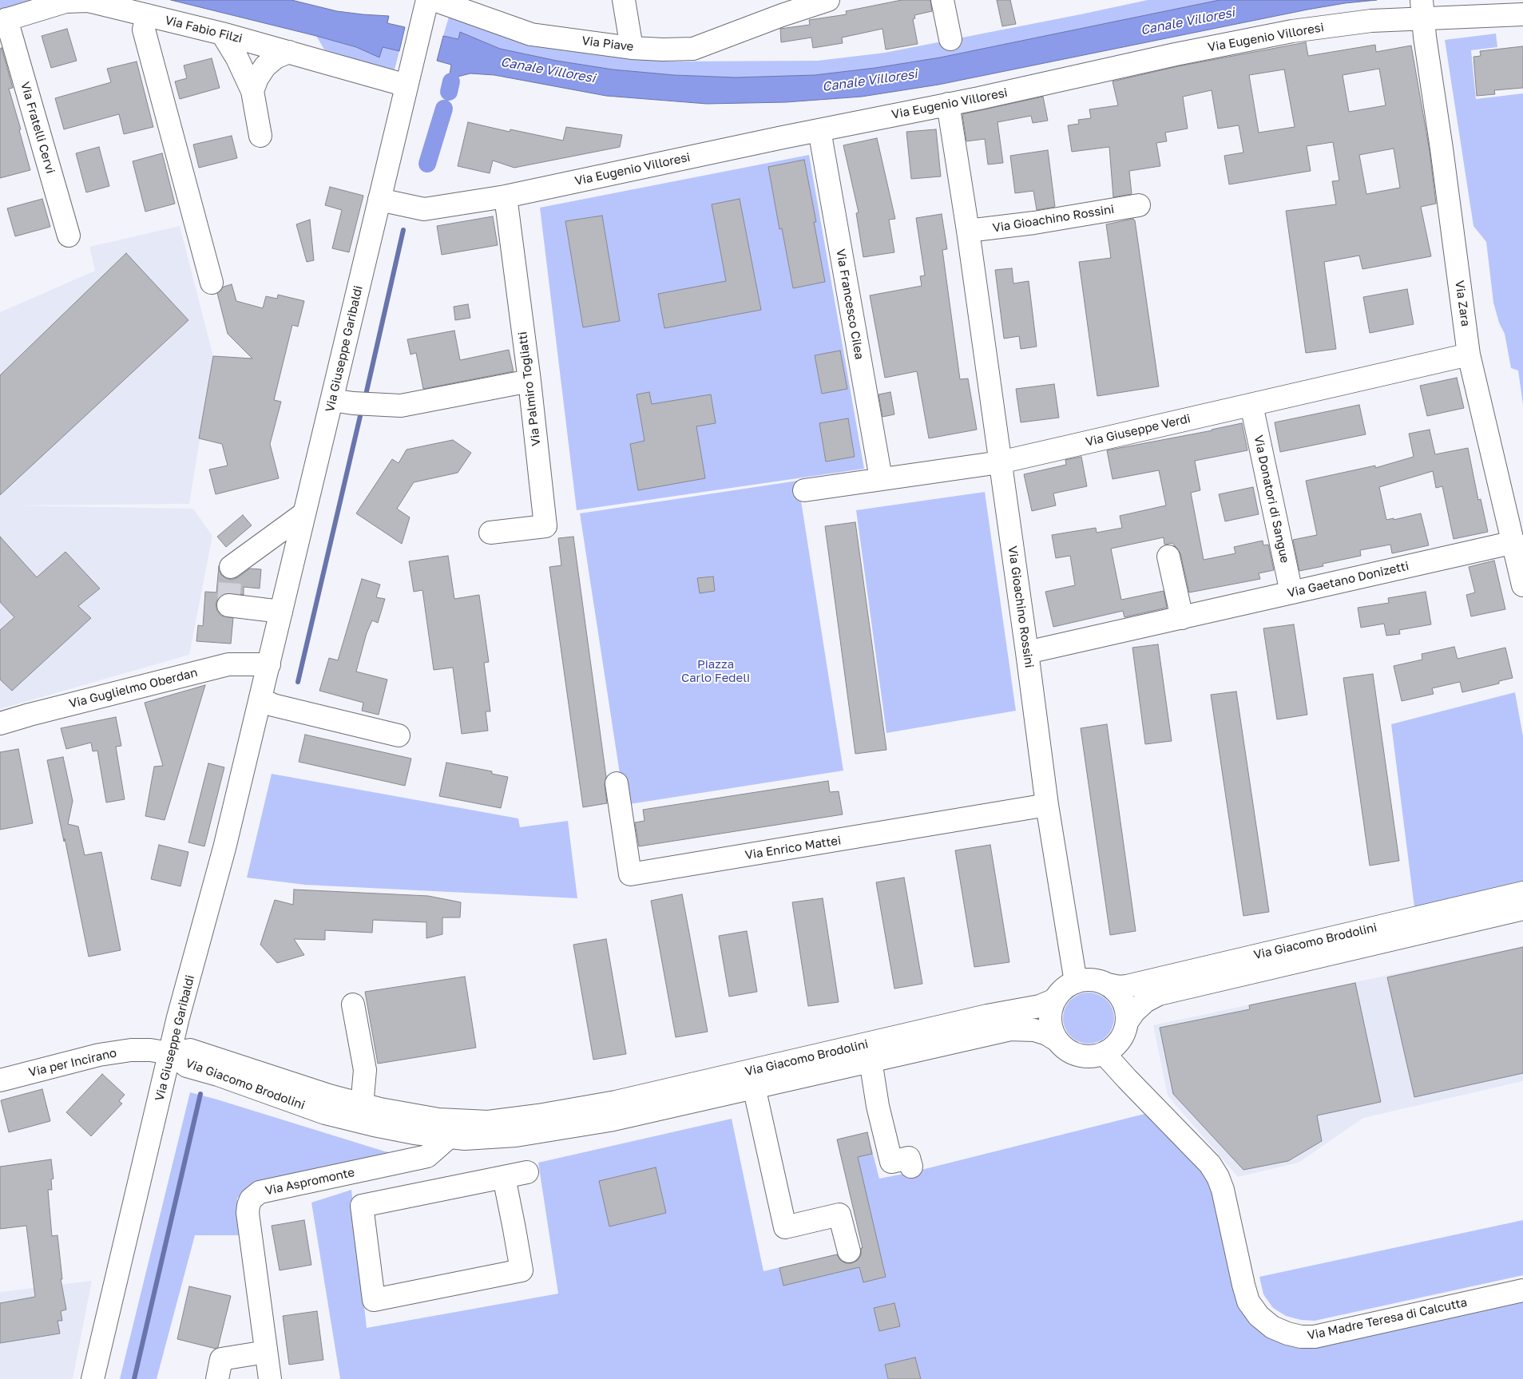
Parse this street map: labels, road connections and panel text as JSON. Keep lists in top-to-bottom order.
{
  "streets": {
    "street": [
      "Via Fabio Filzi",
      "Via Eugenio Villoresi",
      "Via Piave",
      "Via Fratelli Cervi",
      "Via Gioachino Rossini",
      "Via Zara",
      "Via Francesco Cilea",
      "Via Giuseppe Garibaldi",
      "Via Palmiro Togliatti",
      "Via Giuseppe Verdi",
      "Via Donatori di Sangue",
      "Via Gaetano Donizetti",
      "Via Guglielmo Oberdan",
      "Via Enrico Mattei",
      "Via Giacomo Brodolini",
      "Via per Incirano",
      "Via Aspromonte",
      "Via Madre Teresa di Calcutta"
    ]
  },
  "crossings": [
    ["Via Fabio Filzi", "Via Fratelli Cervi"],
    ["Via Fabio Filzi", "Via Giuseppe Garibaldi"],
    ["Via Eugenio Villoresi", "Via Gioachino Rossini"],
    ["Via Eugenio Villoresi", "Via Zara"],
    ["Via Eugenio Villoresi", "Via Francesco Cilea"],
    ["Via Eugenio Villoresi", "Via Giuseppe Garibaldi"],
    ["Via Eugenio Villoresi", "Via Palmiro Togliatti"],
    ["Via Gioachino Rossini", "Via Giuseppe Verdi"],
    ["Via Gioachino Rossini", "Via Gaetano Donizetti"],
    ["Via Gioachino Rossini", "Via Enrico Mattei"],
    ["Via Gioachino Rossini", "Via Giacomo Brodolini"],
    ["Via Gioachino Rossini", "Via Madre Teresa di Calcutta"],
    ["Via Zara", "Via Giuseppe Verdi"],
    ["Via Zara", "Via Gaetano Donizetti"],
    ["Via Francesco Cilea", "Via Giuseppe Verdi"],
    ["Via Giuseppe Garibaldi", "Via Guglielmo Oberdan"],
    ["Via Giuseppe Garibaldi", "Via Giacomo Brodolini"],
    ["Via Giuseppe Garibaldi", "Via per Incirano"],
    ["Via Giuseppe Verdi", "Via Donatori di Sangue"],
    ["Via Donatori di Sangue", "Via Gaetano Donizetti"],
    ["Via Giacomo Brodolini", "Via per Incirano"],
    ["Via Giacomo Brodolini", "Via Aspromonte"],
    ["Via Giacomo Brodolini", "Via Madre Teresa di Calcutta"]
  ],
  "water": ["Canale Villoresi"],
  "parks": ["Piazza Carlo Fedeli"]
}
